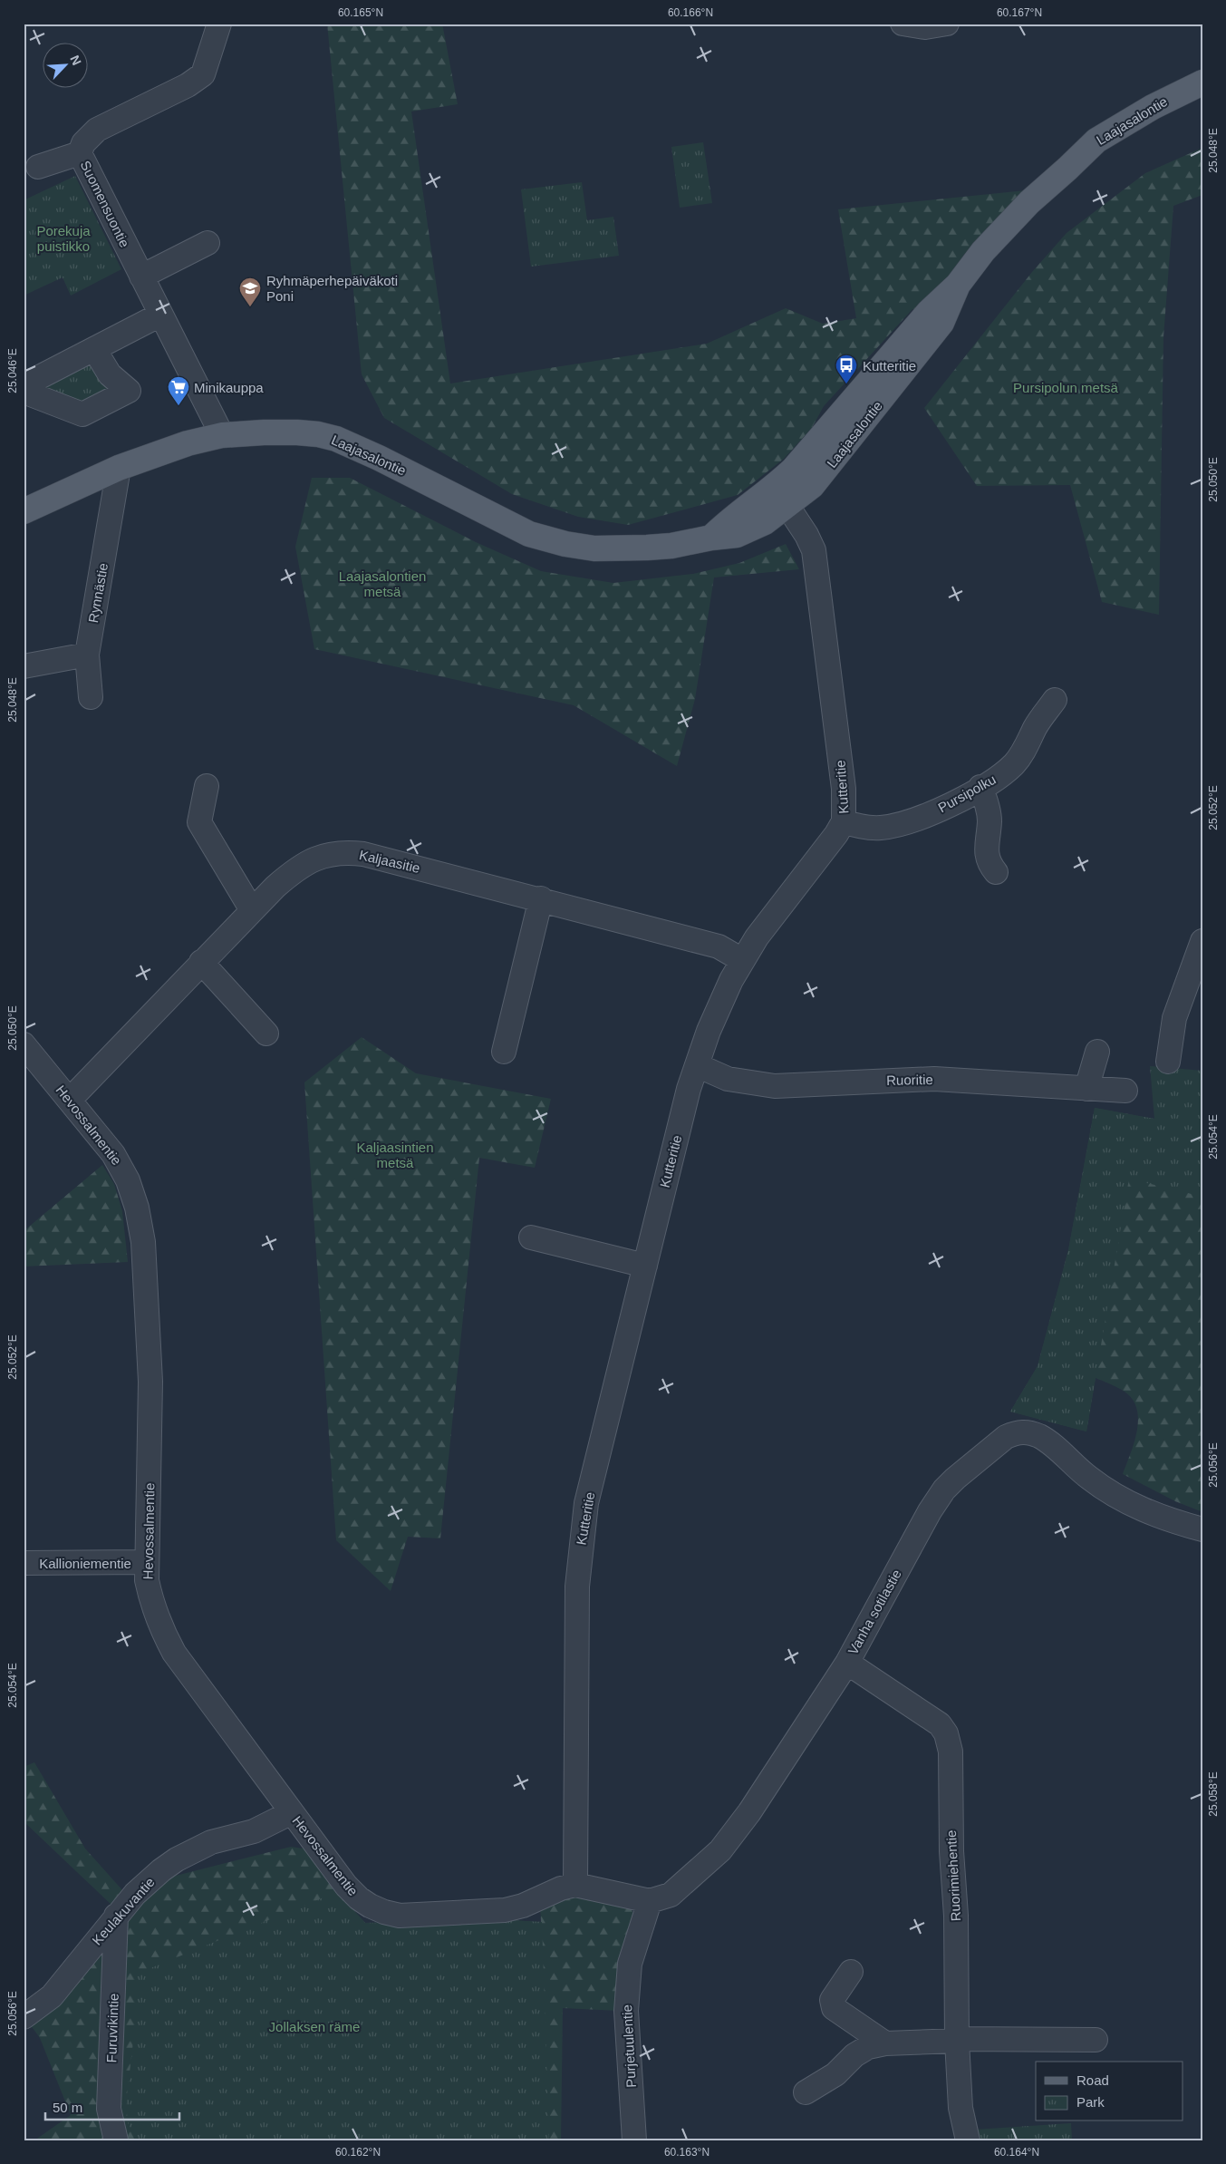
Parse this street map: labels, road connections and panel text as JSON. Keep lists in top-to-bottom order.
{
  "streets": {
    "main road": ["Laajasalontie"],
    "street": [
      "Suomensuontie",
      "Rynnästie",
      "Kutteritie",
      "Pursipolku",
      "Kaljaasitie",
      "Ruoritie",
      "Hevossalmentie",
      "Kallioniementie",
      "Vanha sotilastie",
      "Ruorimiehentie",
      "Keulakuvantie",
      "Furuvikintie",
      "Purjetuulentie"
    ]
  },
  "crossings": [
    ["Laajasalontie", "Suomensuontie"],
    ["Laajasalontie", "Rynnästie"],
    ["Laajasalontie", "Kutteritie"],
    ["Kutteritie", "Pursipolku"],
    ["Kutteritie", "Kaljaasitie"],
    ["Kutteritie", "Ruoritie"],
    ["Kutteritie", "Hevossalmentie"],
    ["Kaljaasitie", "Hevossalmentie"],
    ["Hevossalmentie", "Kallioniementie"],
    ["Hevossalmentie", "Keulakuvantie"],
    ["Vanha sotilastie", "Ruorimiehentie"],
    ["Vanha sotilastie", "Purjetuulentie"],
    ["Keulakuvantie", "Furuvikintie"]
  ],
  "parks": [
    "Porekuja puistikko",
    "Pursipolun metsä",
    "Laajasalontien metsä",
    "Kaljaasintien metsä",
    "Jollaksen räme"
  ],
  "places": {
    "school or university": ["Ryhmäperhepäiväkoti Poni"],
    "bus stop": ["Kutteritie"],
    "supermarket": ["Minikauppa"]
  },
  "legend": ["Road", "Park"],
  "scale_bar": "50 m",
  "north": "top right",
  "coordinates": [
    "60.165°N",
    "60.166°N",
    "60.167°N",
    "25.048°E",
    "25.046°E",
    "25.050°E",
    "25.052°E",
    "25.054°E",
    "25.056°E",
    "25.058°E",
    "60.162°N",
    "60.163°N",
    "60.164°N"
  ]
}
